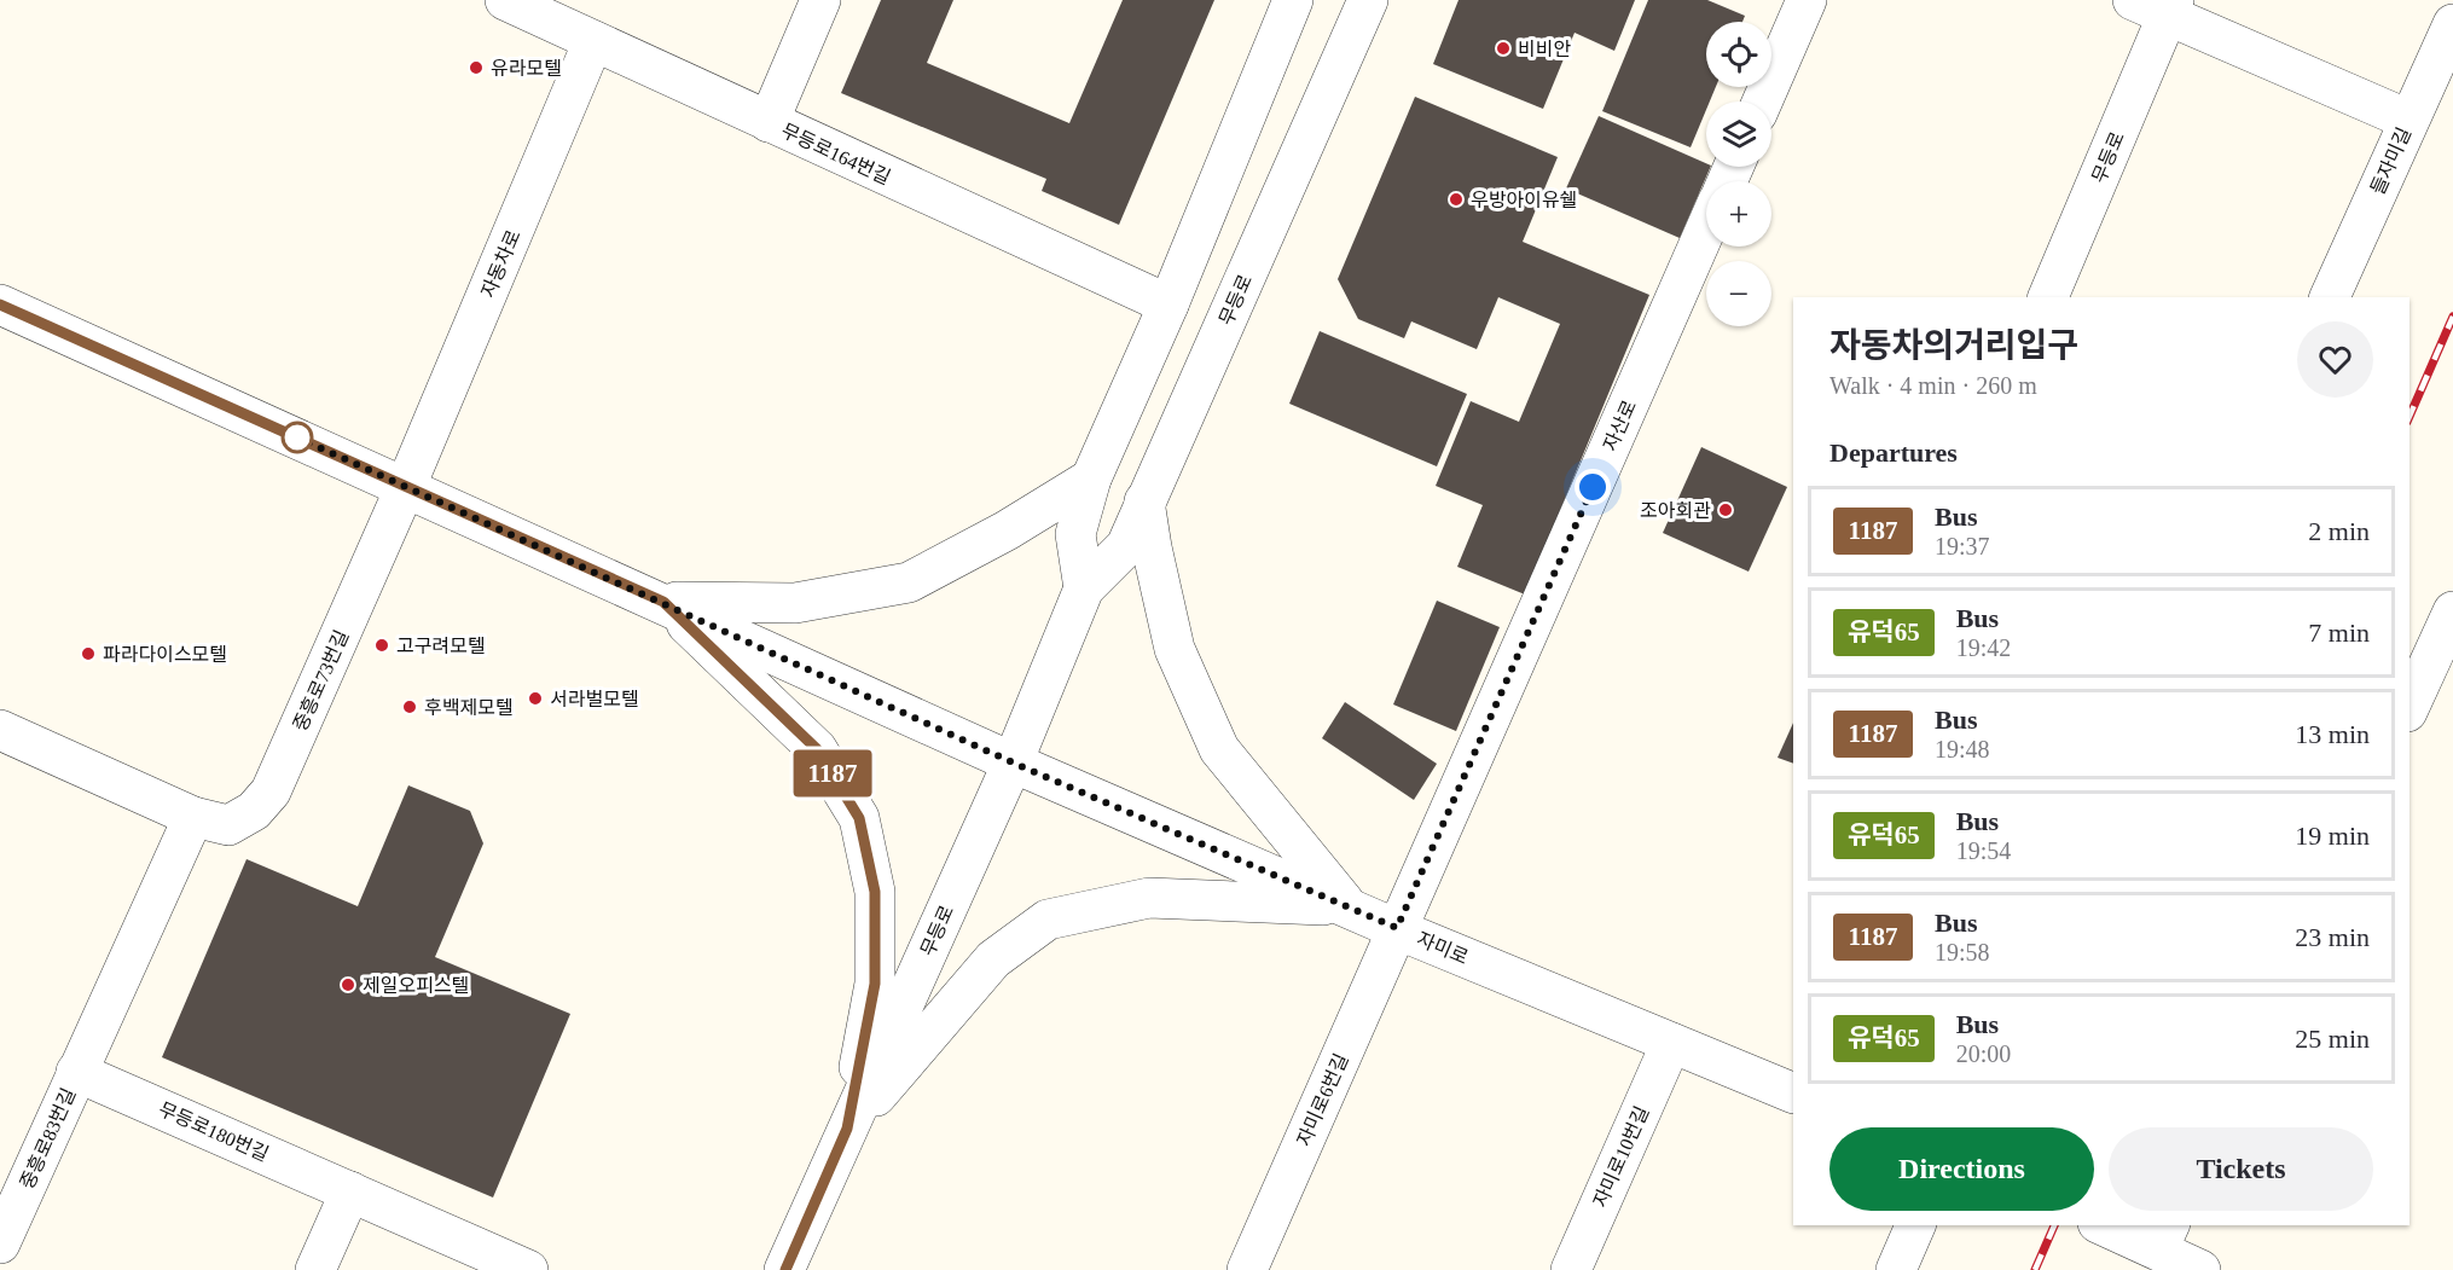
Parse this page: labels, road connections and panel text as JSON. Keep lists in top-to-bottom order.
{
  "streets": {
    "street": [
      "무등로164번길",
      "무등로",
      "들자미길",
      "자동차로",
      "자산로",
      "중흥로73번길",
      "자미로",
      "자미로6번길",
      "무등로180번길",
      "중흥로83번길",
      "자미로10번길"
    ]
  },
  "crossings": [
    ["무등로164번길", "자동차로"],
    ["무등로", "들자미길"],
    ["무등로", "자미로"],
    ["자동차로", "중흥로73번길"],
    ["자산로", "자미로"],
    ["자산로", "자미로6번길"],
    ["자미로", "자미로6번길"],
    ["자미로", "자미로10번길"],
    ["무등로180번길", "중흥로83번길"]
  ],
  "places": [
    "비비안",
    "유라모텔",
    "우방아이유쉘",
    "조아회관",
    "고구려모텔",
    "파라다이스모텔",
    "서라벌모텔",
    "후백제모텔",
    "제일오피스텔"
  ],
  "lines": ["bus line 1187"],
  "page": {
    "on_map": "1187",
    "map_buttons": ["+", "−"],
    "heading": [
      ["자동차의거리입구", "Walk · 4 min · 260 m"],
      "Departures"
    ],
    "list": [
      {
        "mark": "1187",
        "name": "Bus",
        "note": "19:37",
        "value": "2 min"
      },
      {
        "mark": "유덕65",
        "name": "Bus",
        "note": "19:42",
        "value": "7 min"
      },
      {
        "mark": "1187",
        "name": "Bus",
        "note": "19:48",
        "value": "13 min"
      },
      {
        "mark": "유덕65",
        "name": "Bus",
        "note": "19:54",
        "value": "19 min"
      },
      {
        "mark": "1187",
        "name": "Bus",
        "note": "19:58",
        "value": "23 min"
      },
      {
        "mark": "유덕65",
        "name": "Bus",
        "note": "20:00",
        "value": "25 min"
      }
    ],
    "buttons": ["Directions", "Tickets"]
  }
}
